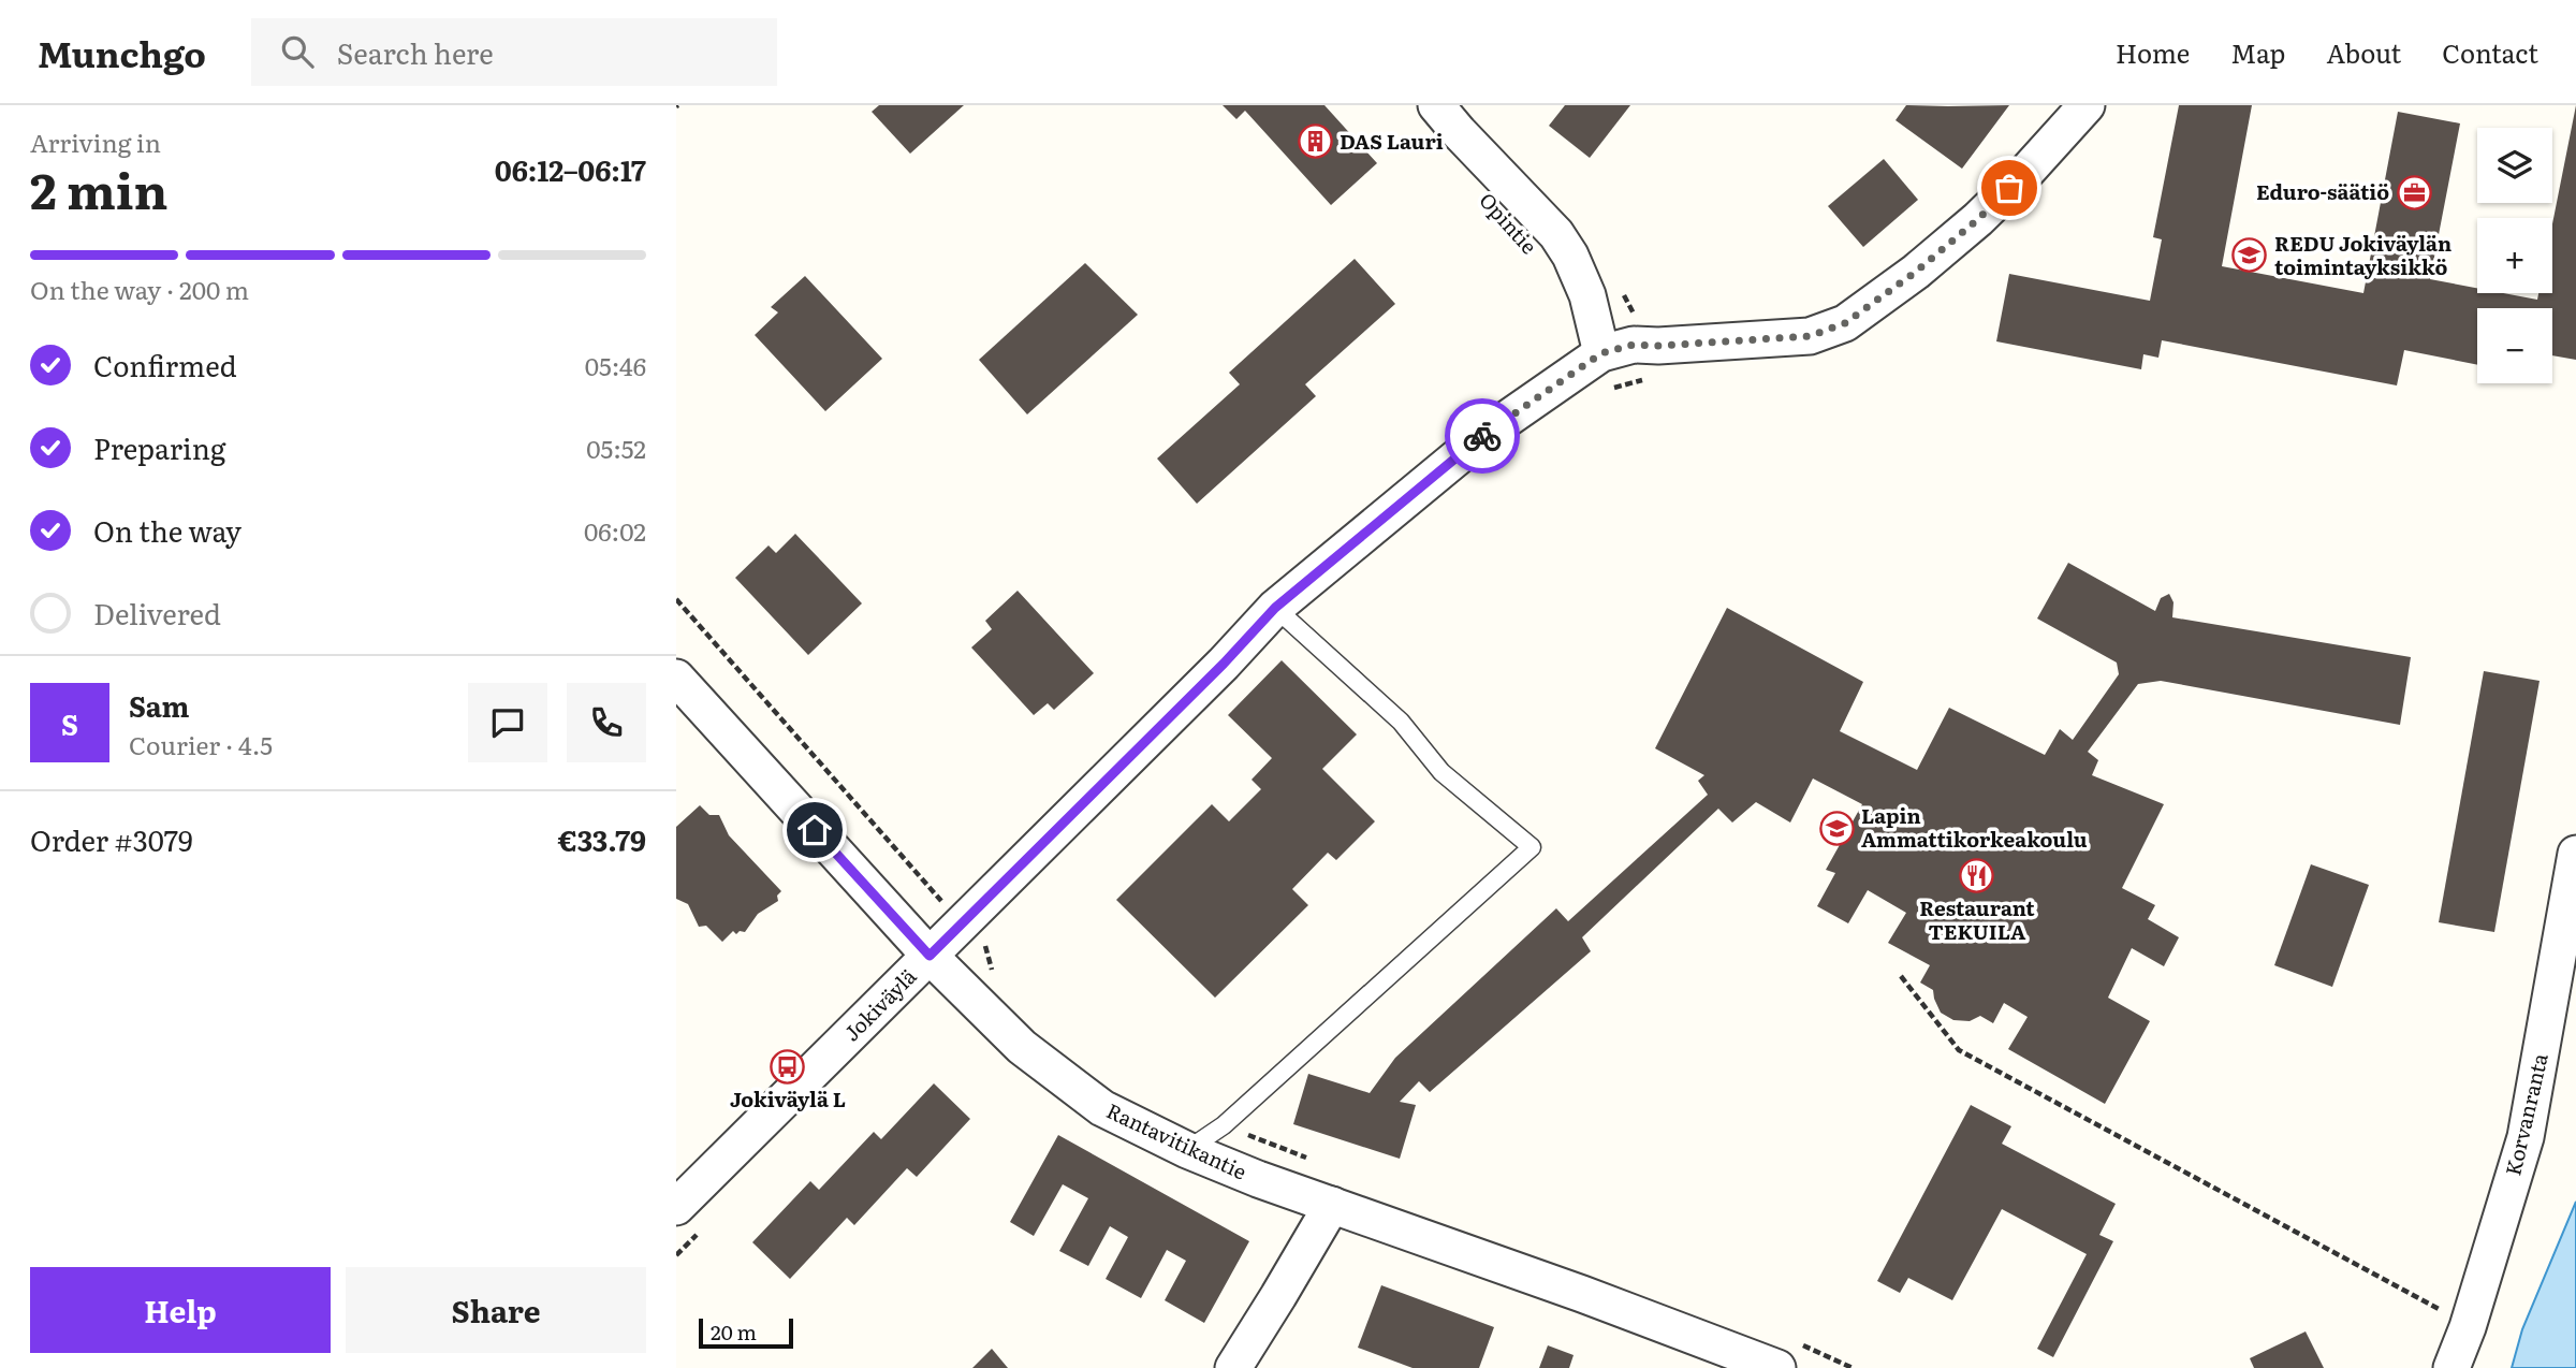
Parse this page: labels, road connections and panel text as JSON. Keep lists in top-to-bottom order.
{
  "streets": {
    "street": [
      "Opintie",
      "Jokiväylä",
      "Korvanranta",
      "Rantavitikantie"
    ]
  },
  "crossings": [
    ["Opintie", "Jokiväylä"],
    ["Jokiväylä", "Rantavitikantie"]
  ],
  "places": {
    "building": ["DAS Lauri"],
    "office": ["Eduro-säätiö"],
    "school or university": ["REDU Jokiväylän toimintayksikkö", "Lapin Ammattikorkeakoulu"],
    "restaurant": ["Restaurant TEKUILA"],
    "bus stop": ["Jokiväylä L"]
  },
  "scale_bar": "20 m",
  "page": {
    "header": "Munchgo",
    "search": "Search here",
    "nav": [
      "Home",
      "Map",
      "About",
      "Contact"
    ],
    "heading": ["2 min", "Arriving in", "06:12–06:17"],
    "panel": [
      "Sam",
      "Courier · 4.5",
      "Order #3079",
      "€33.79"
    ],
    "map_buttons": ["+", "−"],
    "bar": "On the way · 200 m",
    "list": [
      ["Confirmed", "05:46"],
      ["Preparing", "05:52"],
      ["On the way", "06:02"],
      "Delivered"
    ],
    "round": "S",
    "buttons": ["Help", "Share"],
    "scale": "20 m"
  }
}
